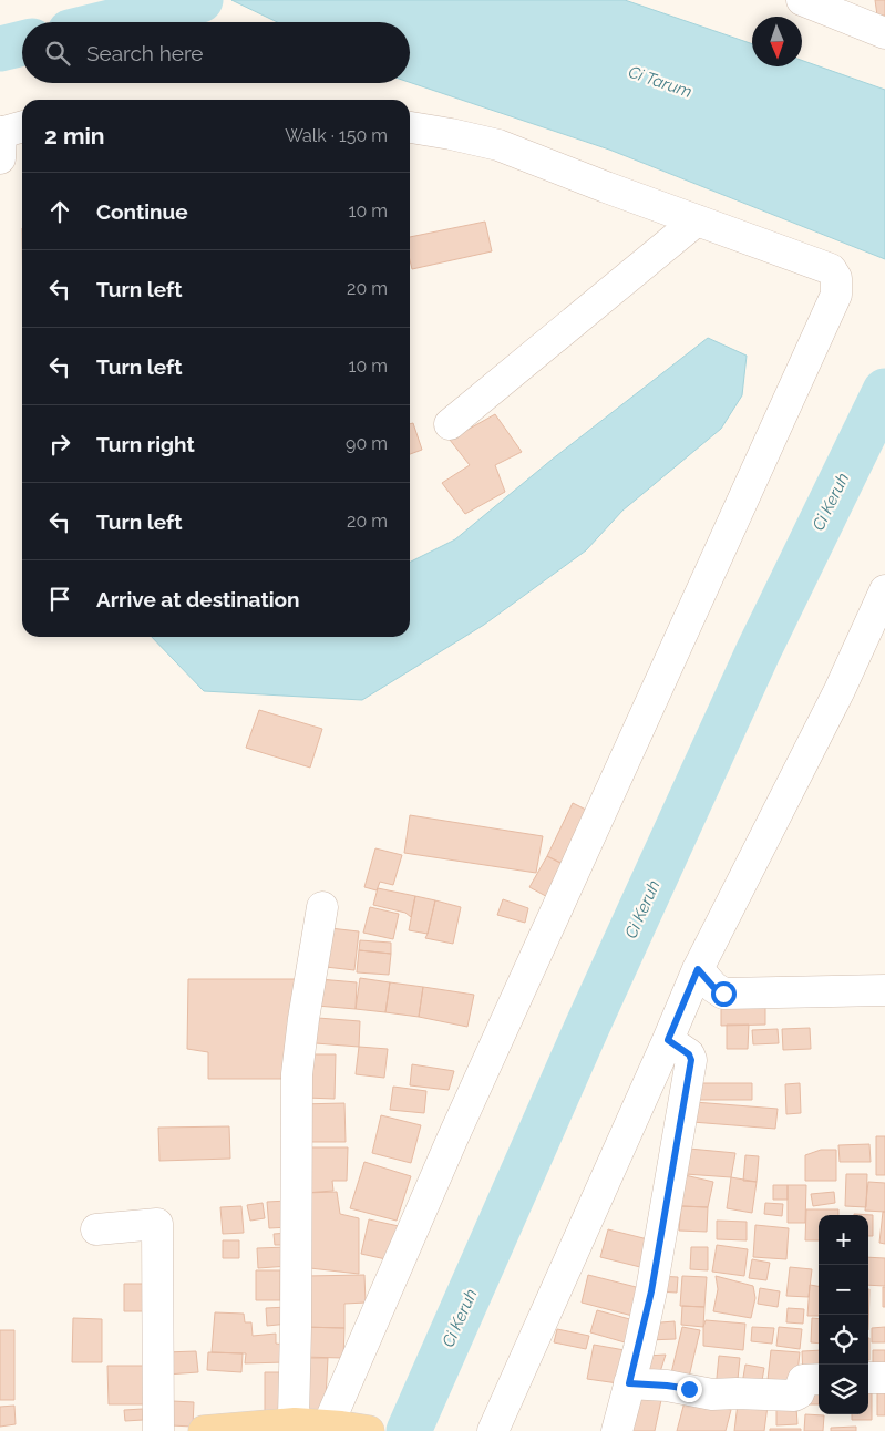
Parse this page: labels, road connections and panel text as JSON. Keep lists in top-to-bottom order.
{
  "water": ["Ci Tarum", "Ci Keruh"],
  "north": "bottom",
  "page": {
    "search": "Search here",
    "heading": ["2 min", "Walk · 150 m"],
    "list": [
      ["Continue", "10 m"],
      ["Turn left", "20 m"],
      ["Turn left", "10 m"],
      ["Turn right", "90 m"],
      ["Turn left", "20 m"],
      "Arrive at destination"
    ],
    "map_buttons": ["+", "−"]
  }
}
